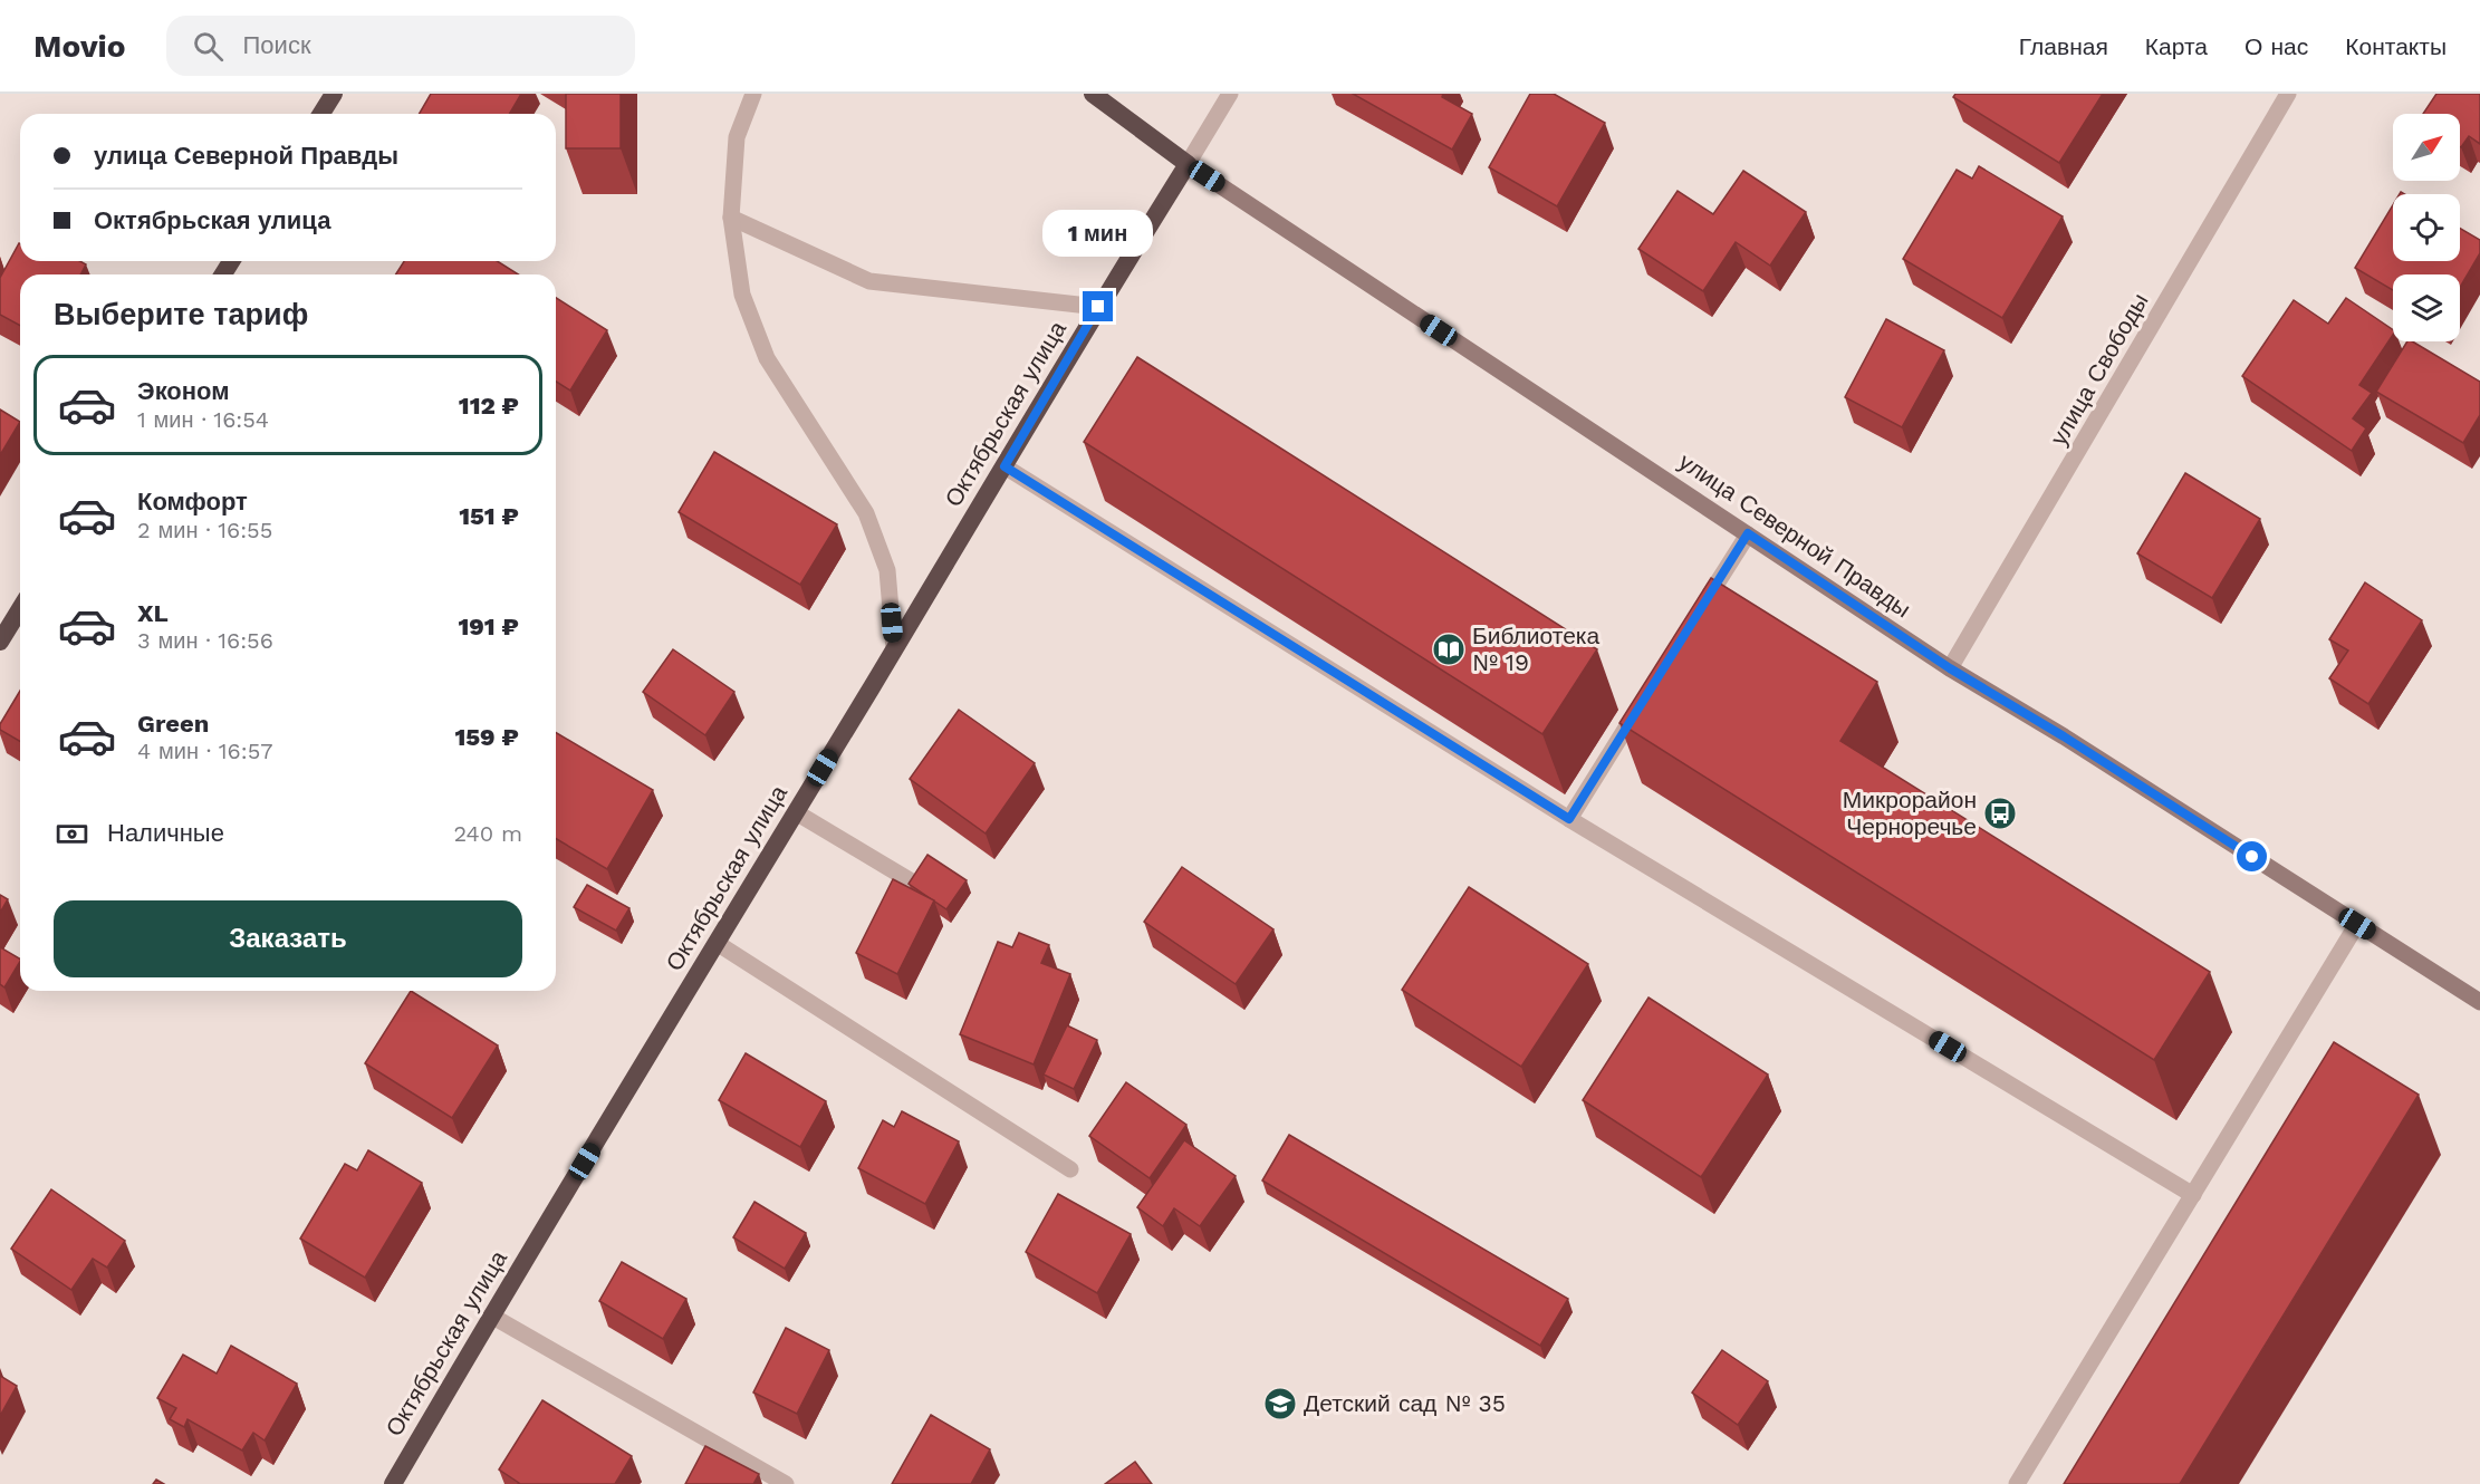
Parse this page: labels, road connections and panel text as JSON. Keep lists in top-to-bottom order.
{
  "streets": {
    "highway": ["Октябрьская улица", "улица Северной Правды"],
    "street": ["улица Свободы"]
  },
  "crossings": [
    ["улица Свободы", "улица Северной Правды"],
    ["Октябрьская улица", "улица Северной Правды"]
  ],
  "places": {
    "library": ["Библиотека № 19"],
    "bus stop": ["Микрорайон Черноречье"],
    "school or university": ["Детский сад № 35"]
  },
  "north": "top right",
  "page": {
    "header": "Movio",
    "search": "Поиск",
    "nav": [
      "Главная",
      "Карта",
      "О нас",
      "Контакты"
    ],
    "banner": ["улица Северной Правды", "Октябрьская улица"],
    "bubble": "1 мин",
    "heading": "Выберите тариф",
    "list": [
      {
        "name": "Эконом",
        "note": "1 мин · 16:54",
        "value": "112 ₽"
      },
      {
        "name": "Комфорт",
        "note": "2 мин · 16:55",
        "value": "151 ₽"
      },
      {
        "name": "XL",
        "note": "3 мин · 16:56",
        "value": "191 ₽"
      },
      {
        "name": "Green",
        "note": "4 мин · 16:57",
        "value": "159 ₽"
      }
    ],
    "pay": ["Наличные", "240 m"],
    "buttons": "Заказать"
  }
}
